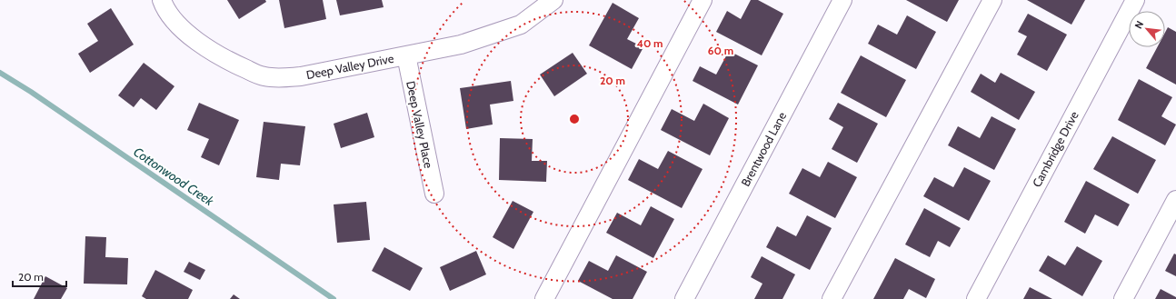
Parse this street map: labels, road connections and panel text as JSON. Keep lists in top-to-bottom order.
{
  "streets": {
    "street": [
      "Deep Valley Drive",
      "Deep Valley Place",
      "Brentwood Lane",
      "Cambridge Drive"
    ]
  },
  "crossings": [
    ["Deep Valley Drive", "Deep Valley Place"]
  ],
  "water": ["Cottonwood Creek"],
  "scale_bar": "20 m",
  "north": "top left",
  "rings": ["40 m", "60 m", "20 m"]
}
